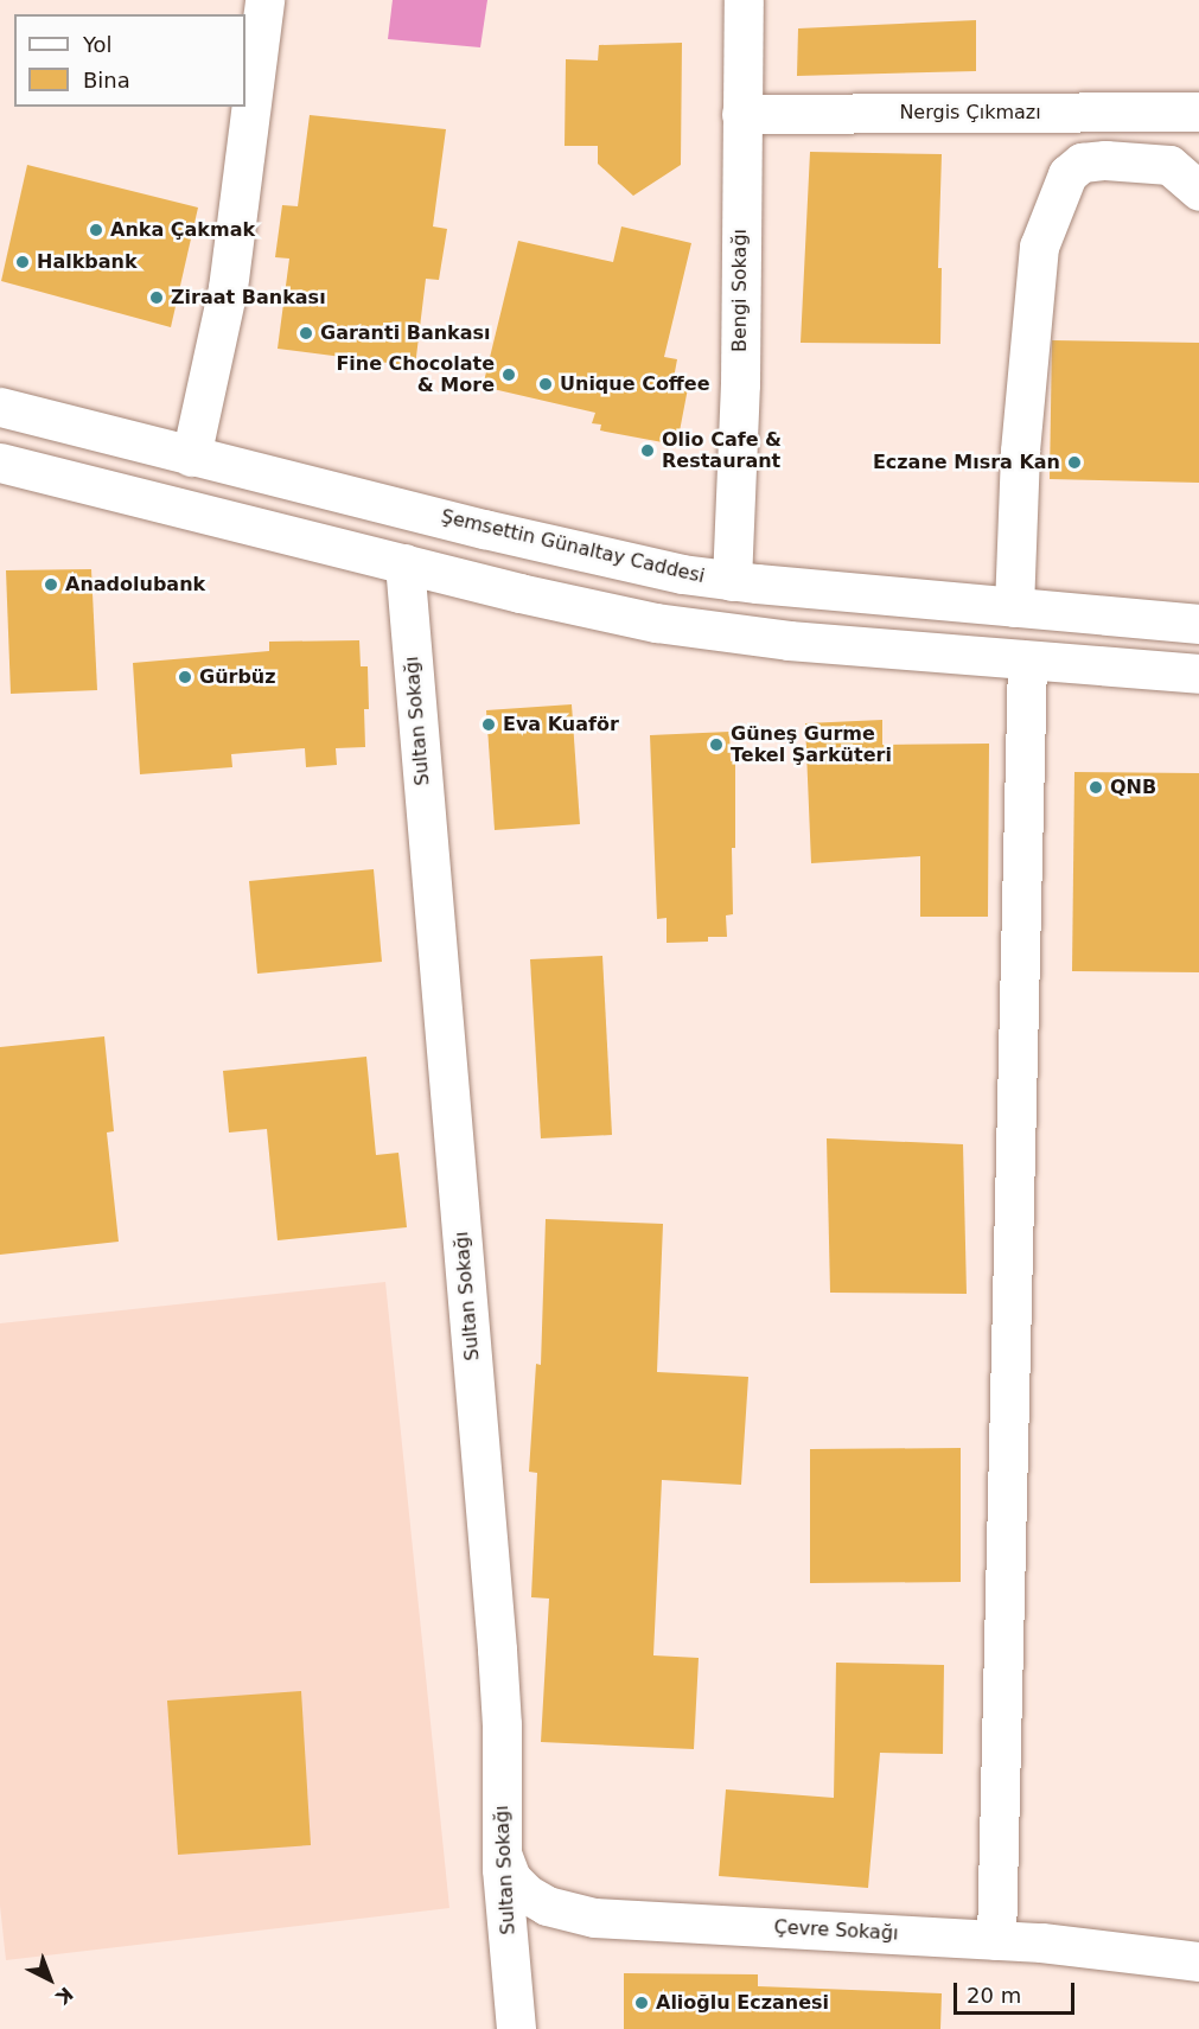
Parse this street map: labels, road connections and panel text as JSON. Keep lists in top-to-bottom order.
{
  "streets": {
    "street": [
      "Nergis Çıkmazı",
      "Bengi Sokağı",
      "Şemsettin Günaltay Caddesi",
      "Sultan Sokağı",
      "Çevre Sokağı"
    ]
  },
  "crossings": [
    ["Nergis Çıkmazı", "Bengi Sokağı"],
    ["Bengi Sokağı", "Şemsettin Günaltay Caddesi"],
    ["Sultan Sokağı", "Çevre Sokağı"]
  ],
  "places": [
    "Anka Çakmak",
    "Halkbank",
    "Ziraat Bankası",
    "Garanti Bankası",
    "Fine Chocolate & More",
    "Unique Coffee",
    "Olio Cafe & Restaurant",
    "Eczane Mısra Kan",
    "Anadolubank",
    "Gürbüz",
    "Eva Kuaför",
    "Güneş Gurme Tekel Şarküteri",
    "QNB",
    "Alioğlu Eczanesi"
  ],
  "legend": ["Yol", "Bina"],
  "scale_bar": "20 m",
  "north": "bottom right"
}
